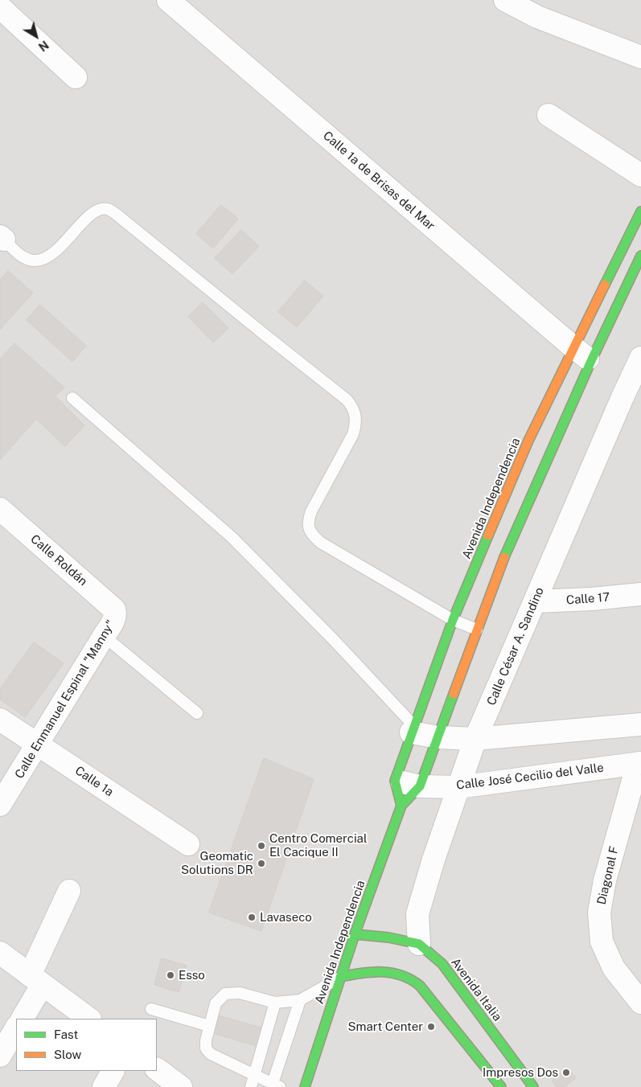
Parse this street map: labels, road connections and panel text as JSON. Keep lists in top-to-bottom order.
{
  "streets": {
    "main road": ["Avenida Independencia", "Avenida Italia"],
    "street": [
      "Calle 1a de Brisas del Mar",
      "Calle Roldán",
      "Calle 17",
      "Calle César A. Sandino",
      "Calle Enmanuel Espinal \"Manny\"",
      "Calle José Cecilio del Valle",
      "Calle 1a",
      "Diagonal F"
    ]
  },
  "crossings": [
    ["Calle 1a de Brisas del Mar", "Avenida Independencia"],
    ["Avenida Independencia", "Calle José Cecilio del Valle"],
    ["Avenida Independencia", "Avenida Italia"],
    ["Calle Roldán", "Calle Enmanuel Espinal \"Manny\""],
    ["Calle 17", "Calle César A. Sandino"],
    ["Calle César A. Sandino", "Calle José Cecilio del Valle"],
    ["Calle César A. Sandino", "Avenida Italia"],
    ["Calle Enmanuel Espinal \"Manny\"", "Calle 1a"],
    ["Calle José Cecilio del Valle", "Diagonal F"]
  ],
  "places": [
    "Centro Comercial El Cacique II",
    "Geomatic Solutions DR",
    "Lavaseco",
    "Esso",
    "Smart Center",
    "Impresos Dos"
  ],
  "legend": ["Fast", "Slow"],
  "north": "bottom right"
}
